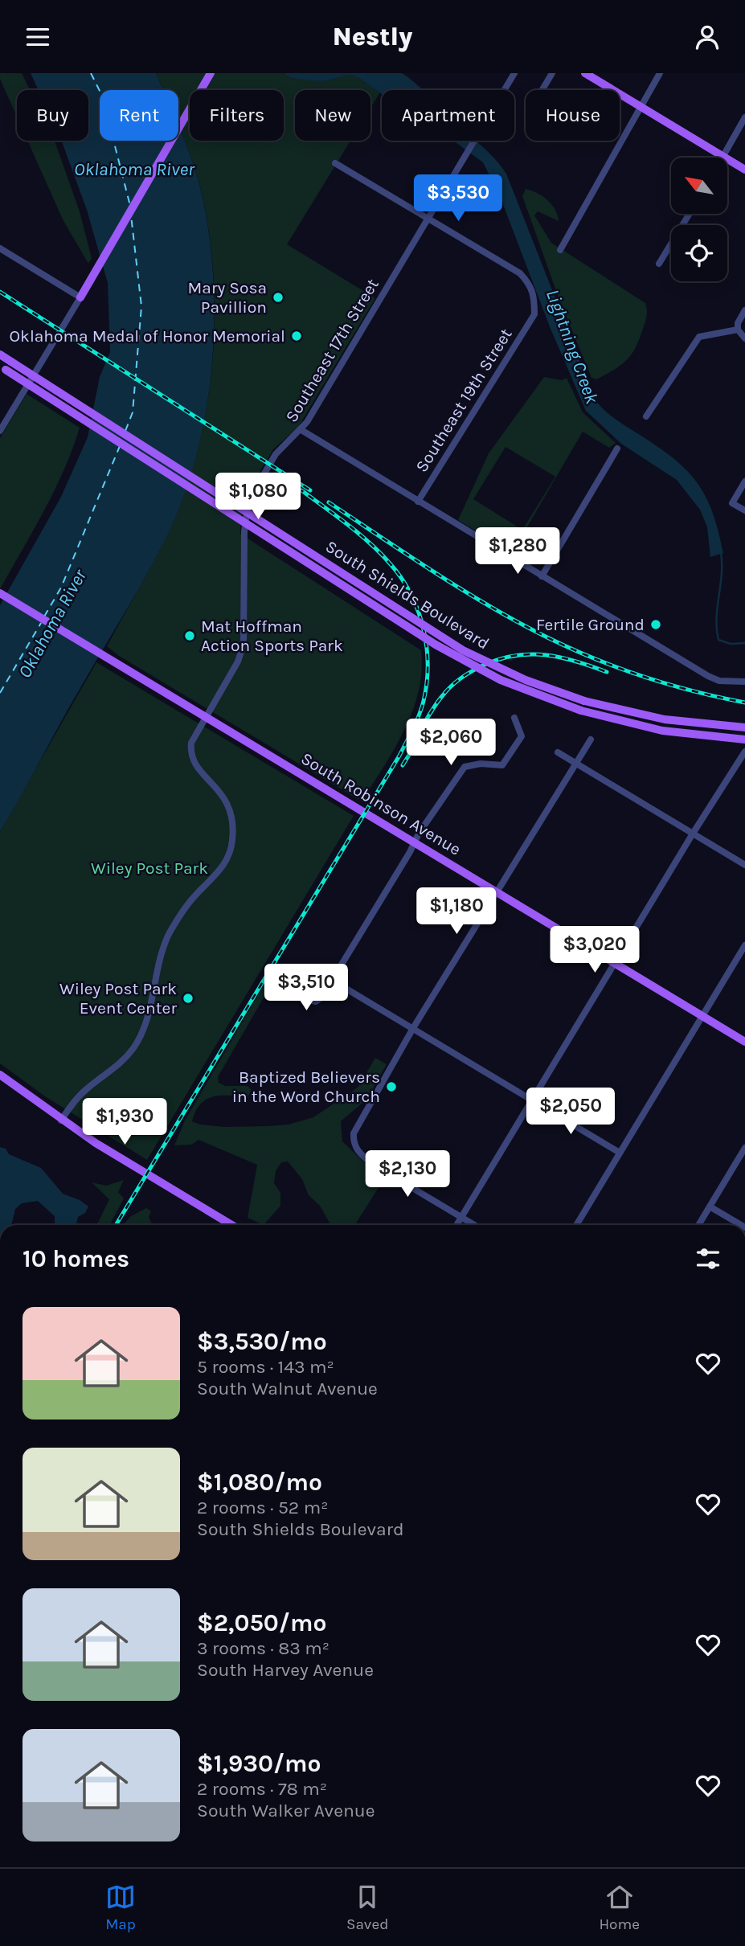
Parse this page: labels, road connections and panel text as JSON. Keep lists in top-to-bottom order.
{
  "streets": {
    "main road": ["South Shields Boulevard", "South Robinson Avenue"],
    "street": ["Southeast 17th Street", "Southeast 19th Street"]
  },
  "crossings": [
    ["Southeast 17th Street", "Southeast 19th Street"],
    ["Southeast 17th Street", "South Robinson Avenue"]
  ],
  "water": ["Oklahoma River", "Lightning Creek"],
  "parks": ["Wiley Post Park"],
  "places": [
    "Mary Sosa Pavillion",
    "Oklahoma Medal of Honor Memorial",
    "Fertile Ground",
    "Mat Hoffman Action Sports Park",
    "Wiley Post Park Event Center",
    "Baptized Believers in the Word Church"
  ],
  "north": "top left",
  "page": {
    "header": "Nestly",
    "chip": [
      "Buy",
      "Rent",
      "Filters",
      "New",
      "Apartment",
      "House"
    ],
    "price": [
      "$3,530",
      "$1,080",
      "$1,280",
      "$2,060",
      "$1,180",
      "$3,020",
      "$3,510",
      "$2,050",
      "$1,930",
      "$2,130"
    ],
    "heading": "10 homes",
    "list": [
      {
        "name": "$3,530/mo",
        "note": "5 rooms · 143 m² · South Walnut Avenue"
      },
      {
        "name": "$1,080/mo",
        "note": "2 rooms · 52 m² · South Shields Boulevard"
      },
      {
        "name": "$2,050/mo",
        "note": "3 rooms · 83 m² · South Harvey Avenue"
      },
      {
        "name": "$1,930/mo",
        "note": "2 rooms · 78 m² · South Walker Avenue"
      }
    ],
    "tabs": ["Map", "Saved", "Home"]
  }
}
